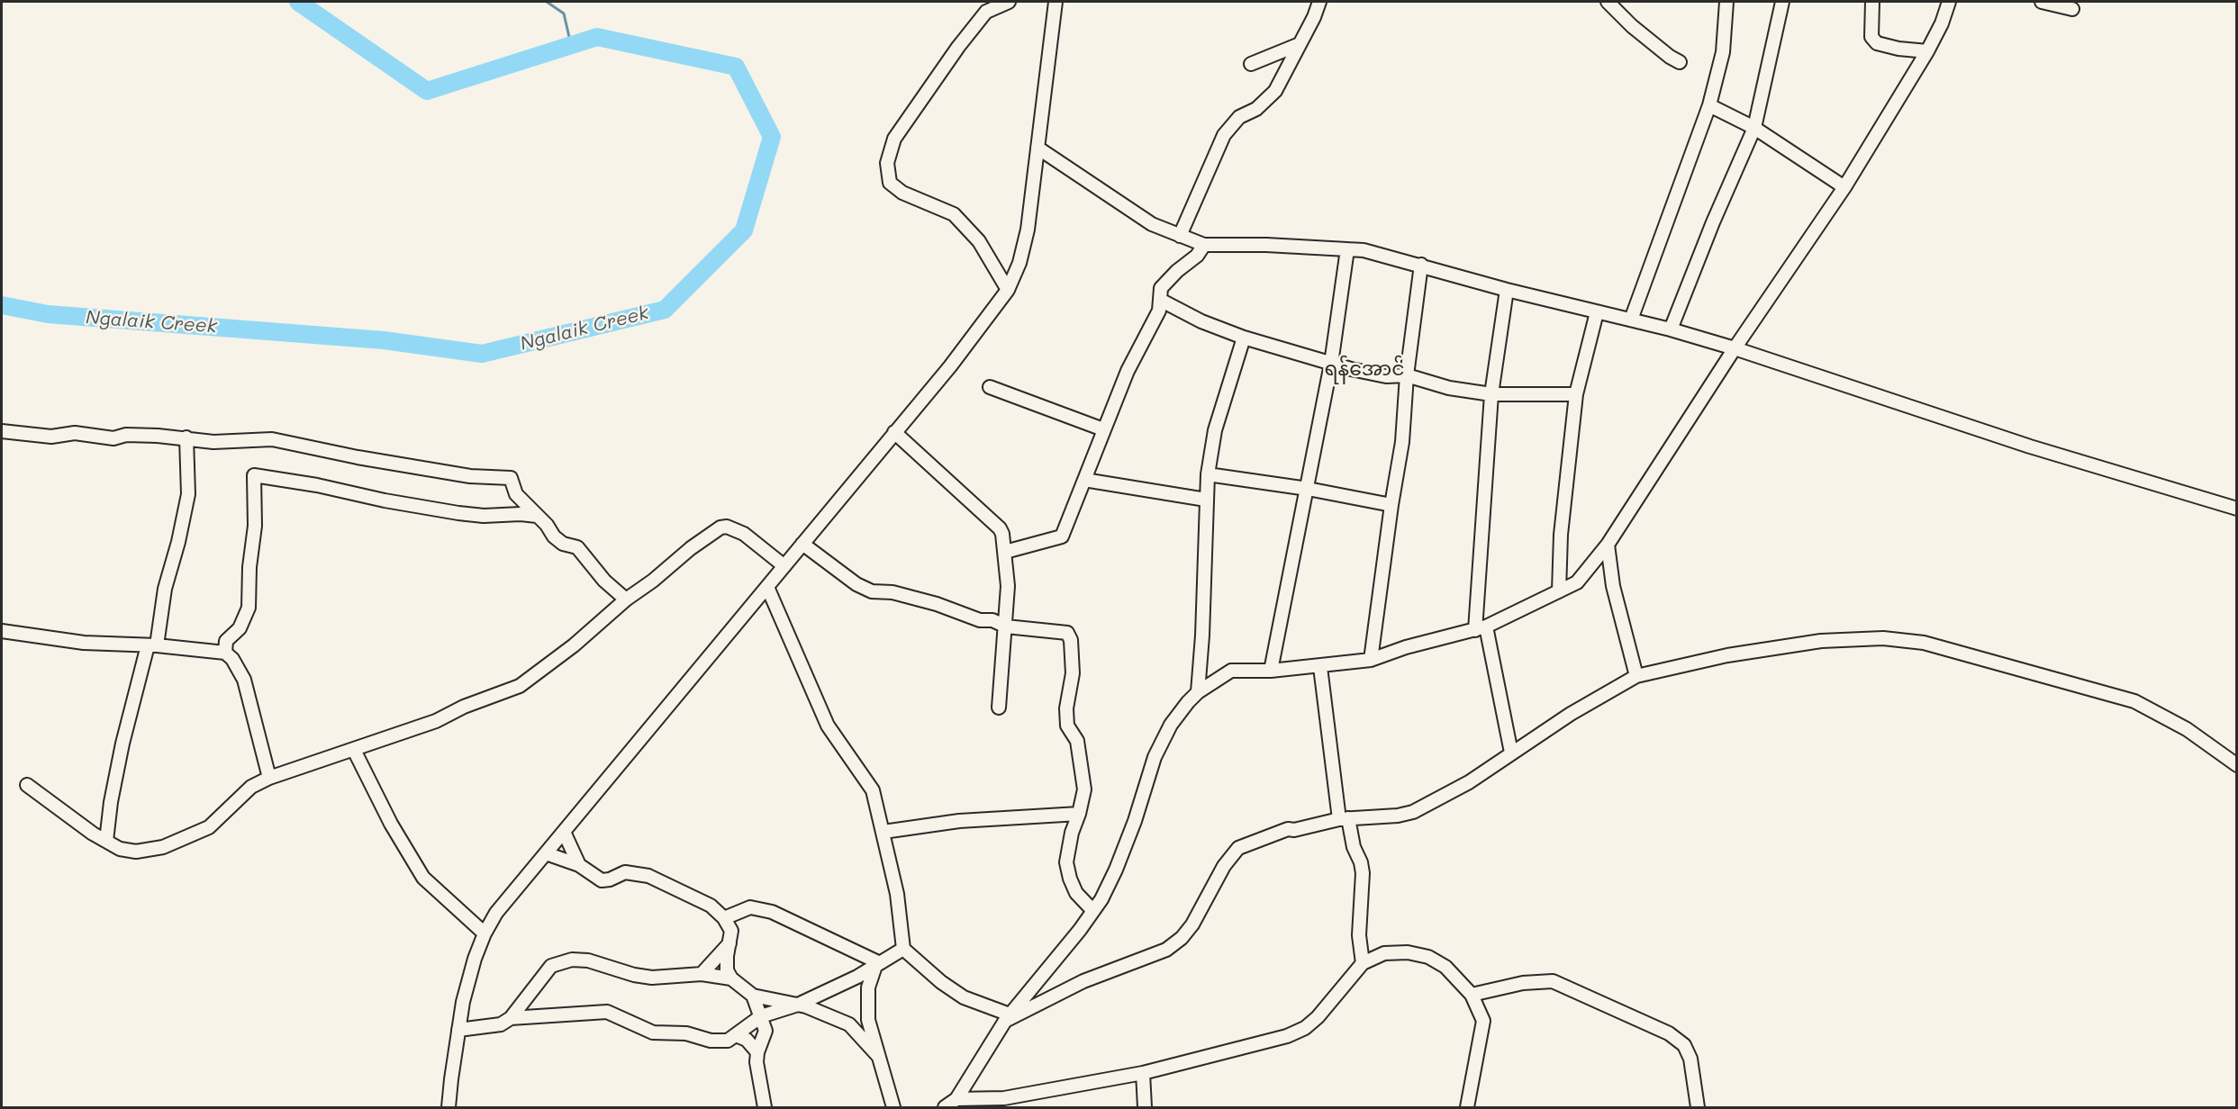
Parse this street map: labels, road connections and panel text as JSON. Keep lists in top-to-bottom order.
{
  "districts": ["ရန်အောင်"],
  "water": ["Ngalaik Creek"]
}
